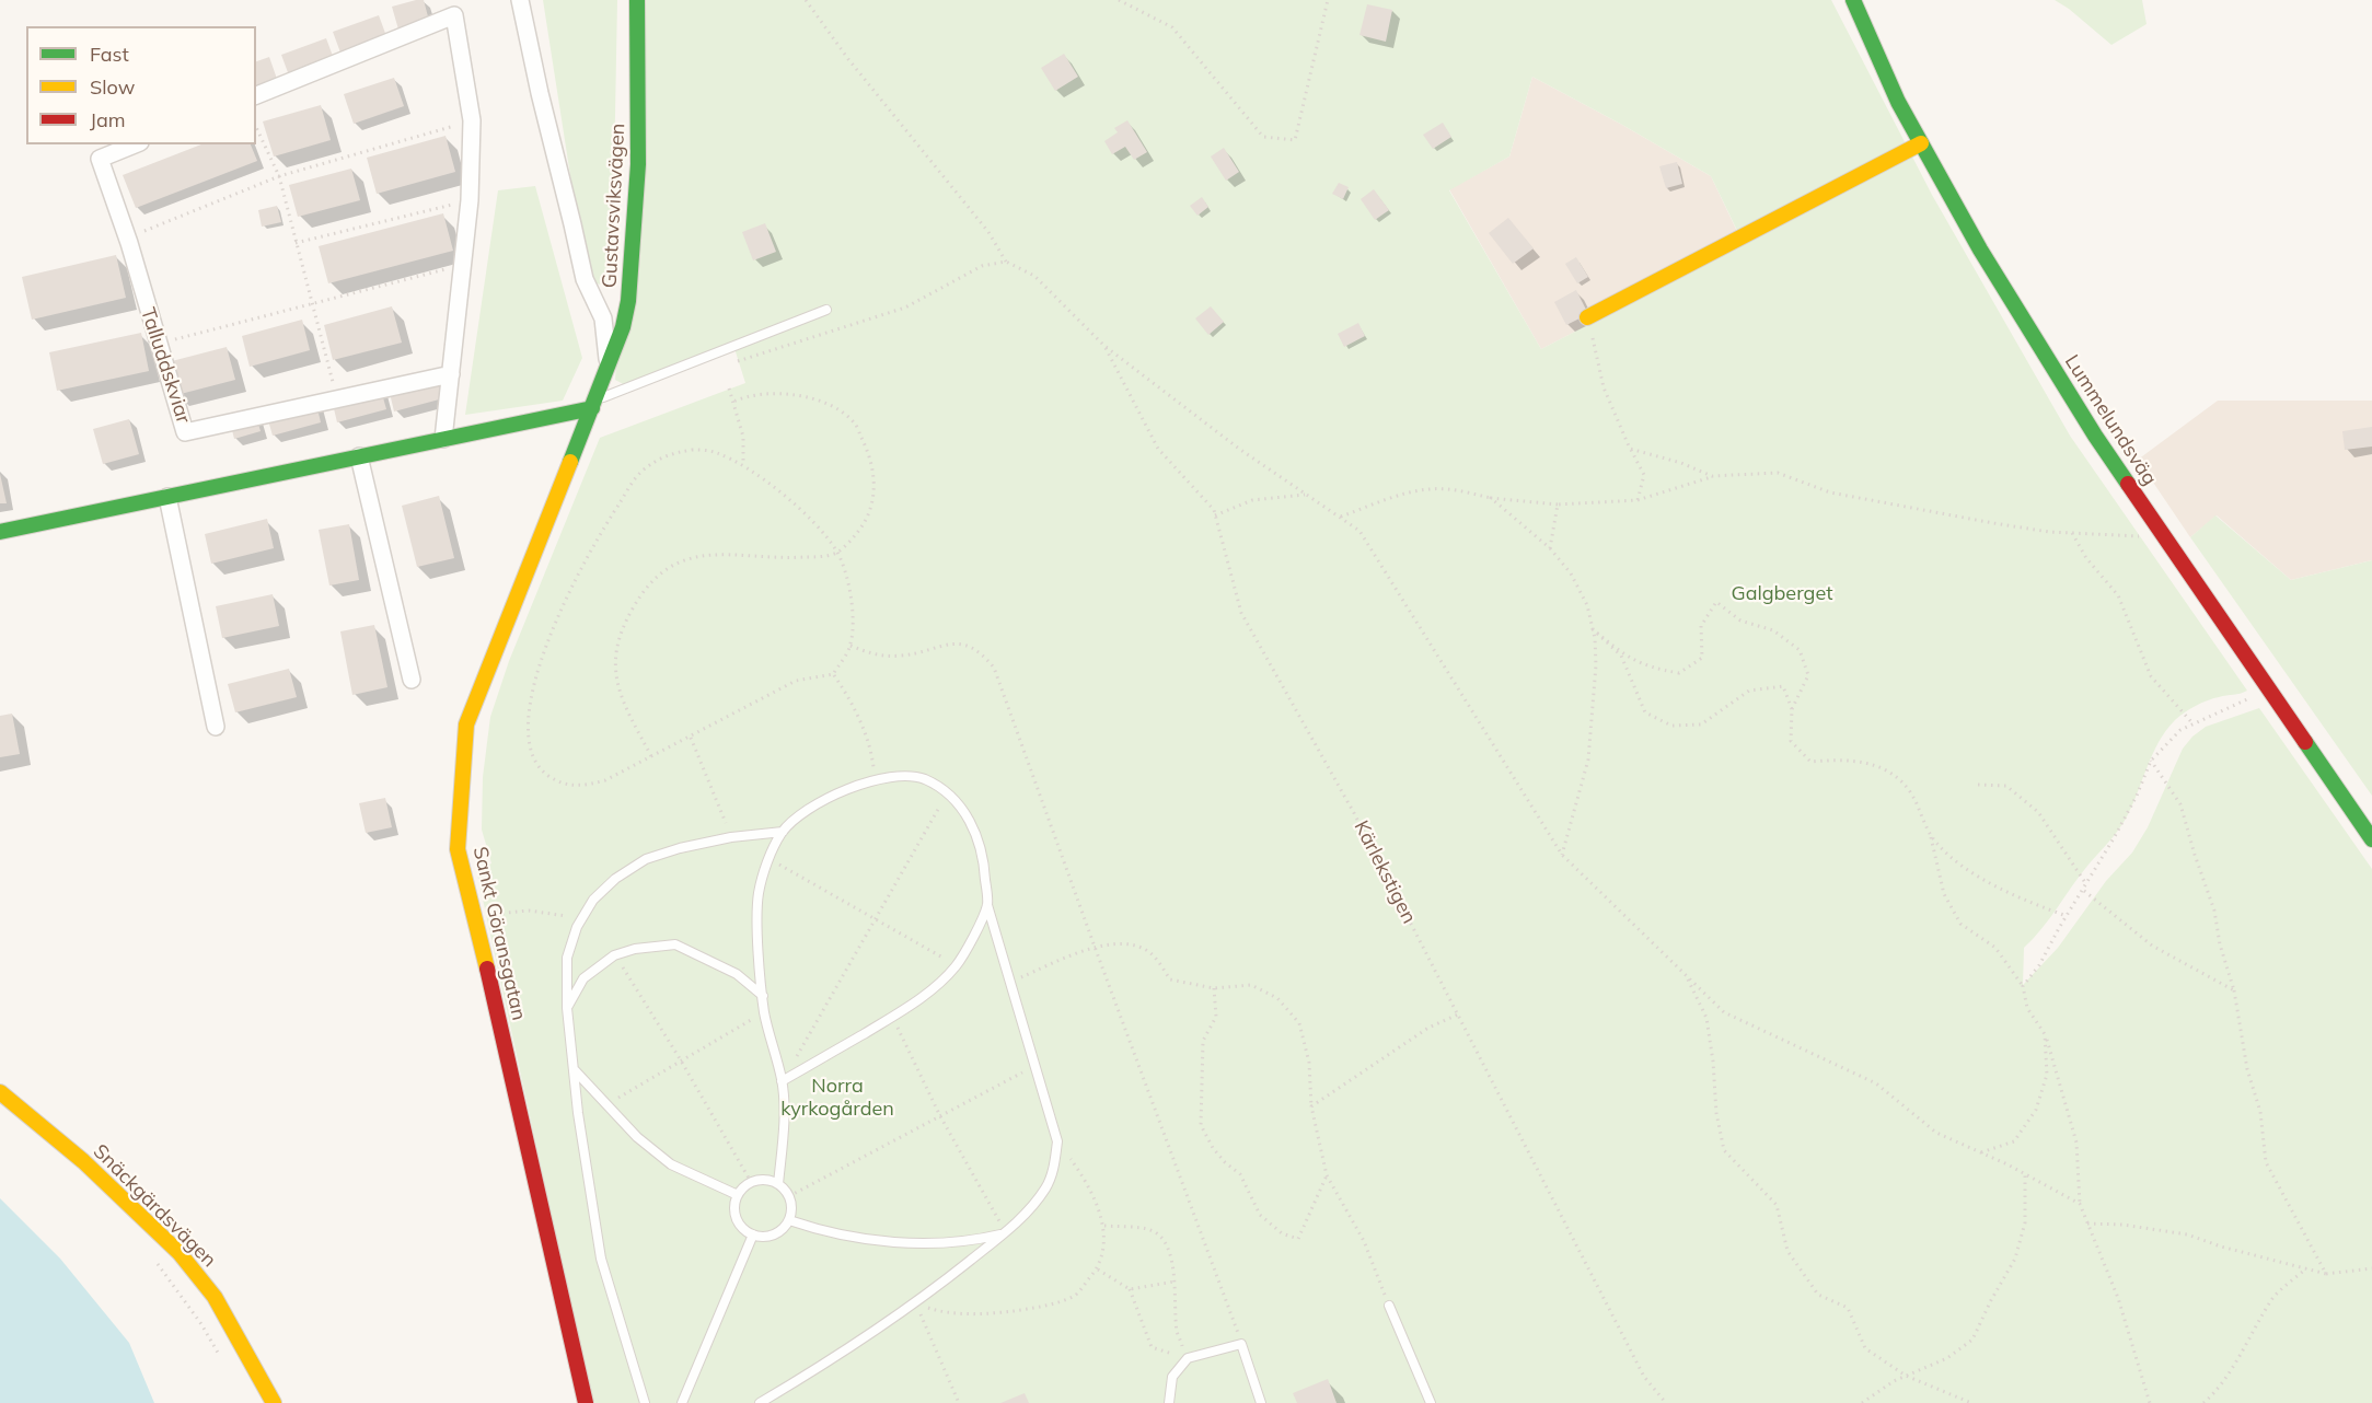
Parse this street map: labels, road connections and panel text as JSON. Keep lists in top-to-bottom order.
{
  "streets": {
    "street": [
      "Gustavsviksvägen",
      "Talluddskviar",
      "Lummelundsväg",
      "Sankt Göransgatan",
      "Snäckgärdsvägen"
    ],
    "path": ["Kärlekstigen"]
  },
  "crossings": [
    ["Gustavsviksvägen", "Sankt Göransgatan"]
  ],
  "parks": ["Galgberget", "Norra kyrkogården"],
  "legend": ["Fast", "Slow", "Jam"]
}
